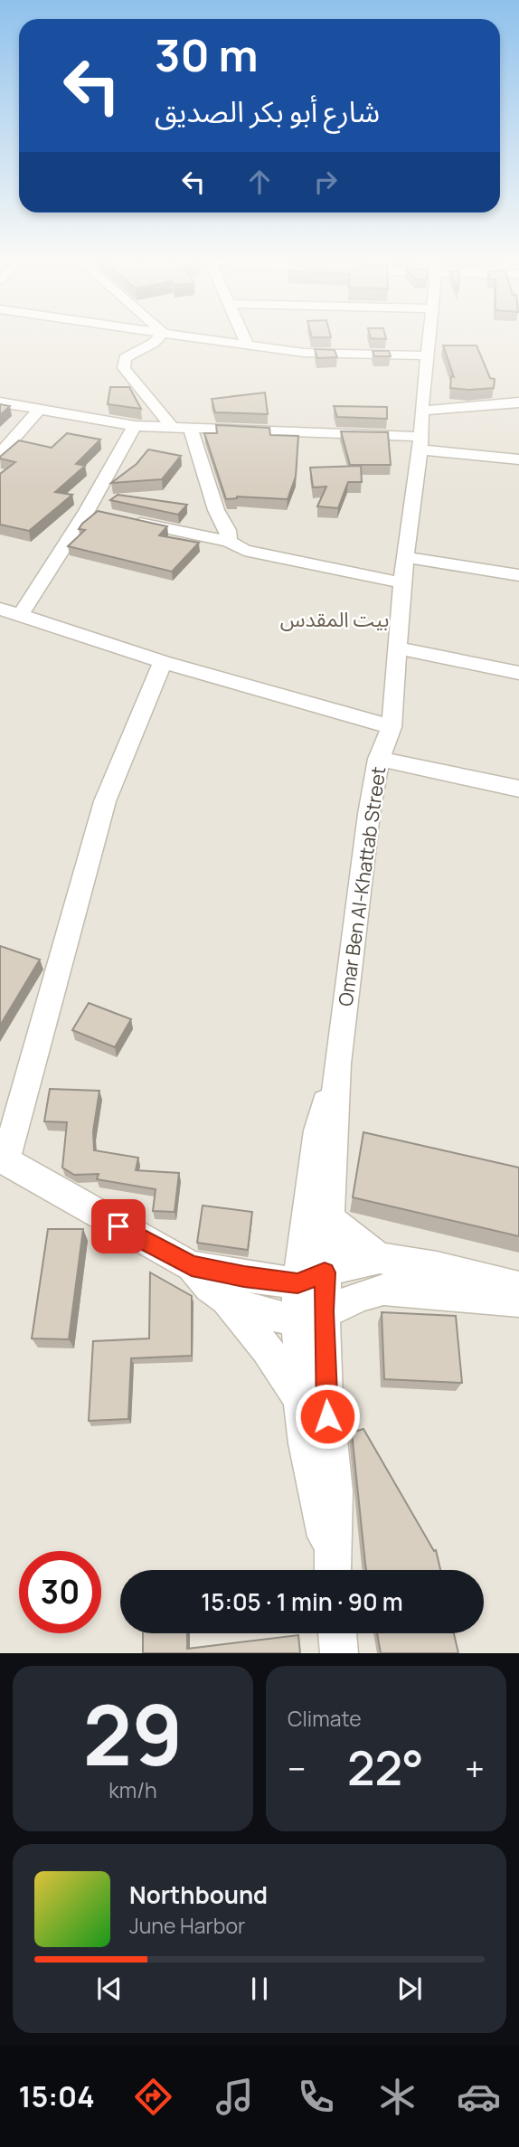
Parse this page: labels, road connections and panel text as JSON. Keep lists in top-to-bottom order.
{
  "streets": {
    "street": ["Omar Ben Al-Khattab Street"]
  },
  "districts": ["بيت المقدس"],
  "page": {
    "turn": ["30 m", "شارع أبو بكر الصديق"],
    "limit": "30",
    "trip": "15:05 · 1 min · 90 m",
    "tile": [
      ["29", "km/h"],
      "Climate"
    ],
    "heat": ["−", "22°", "+"],
    "song": ["Northbound", "June Harbor"],
    "tabs": "15:04"
  }
}
